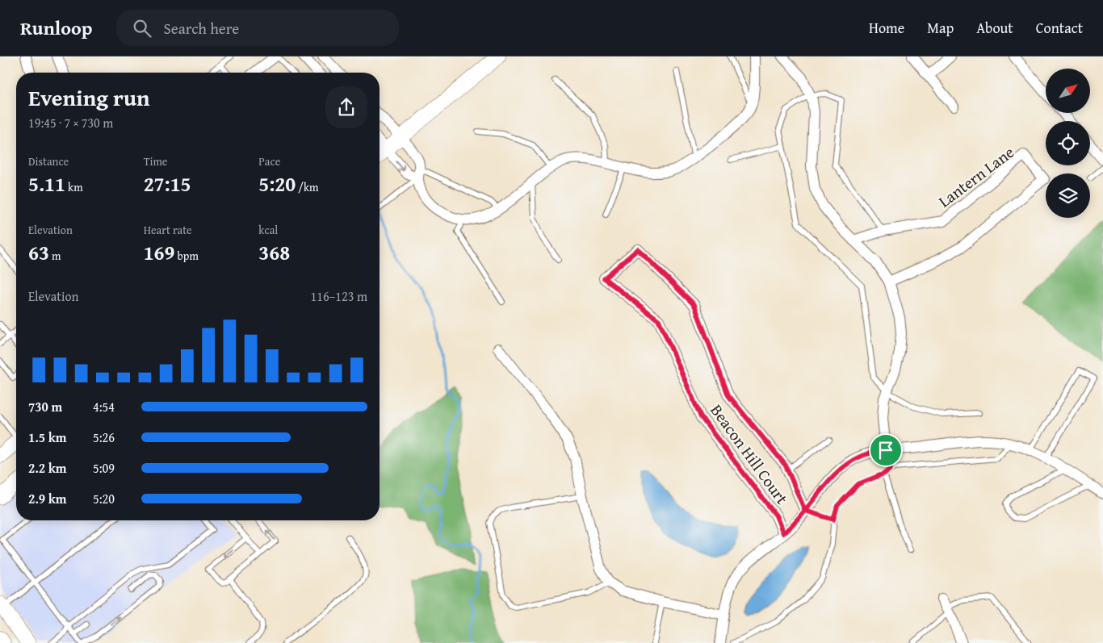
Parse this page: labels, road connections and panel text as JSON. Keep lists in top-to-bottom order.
{
  "streets": {
    "street": ["Lantern Lane", "Beacon Hill Court"]
  },
  "north": "top right",
  "page": {
    "header": "Runloop",
    "search": "Search here",
    "nav": [
      "Home",
      "Map",
      "About",
      "Contact"
    ],
    "heading": ["Evening run", "19:45 · 7 × 730 m"],
    "stats": [
      ["Distance", "5.11 km"],
      ["Time", "27:15"],
      ["Pace", "5:20 /km"],
      ["Elevation", "63 m"],
      ["Heart rate", "169 bpm"],
      ["kcal", "368"]
    ],
    "chart": ["Elevation", "116–123 m"],
    "list": [
      {
        "name": "730 m",
        "note": "4:54"
      },
      {
        "name": "1.5 km",
        "note": "5:26"
      },
      {
        "name": "2.2 km",
        "note": "5:09"
      },
      {
        "name": "2.9 km",
        "note": "5:20"
      }
    ]
  }
}
